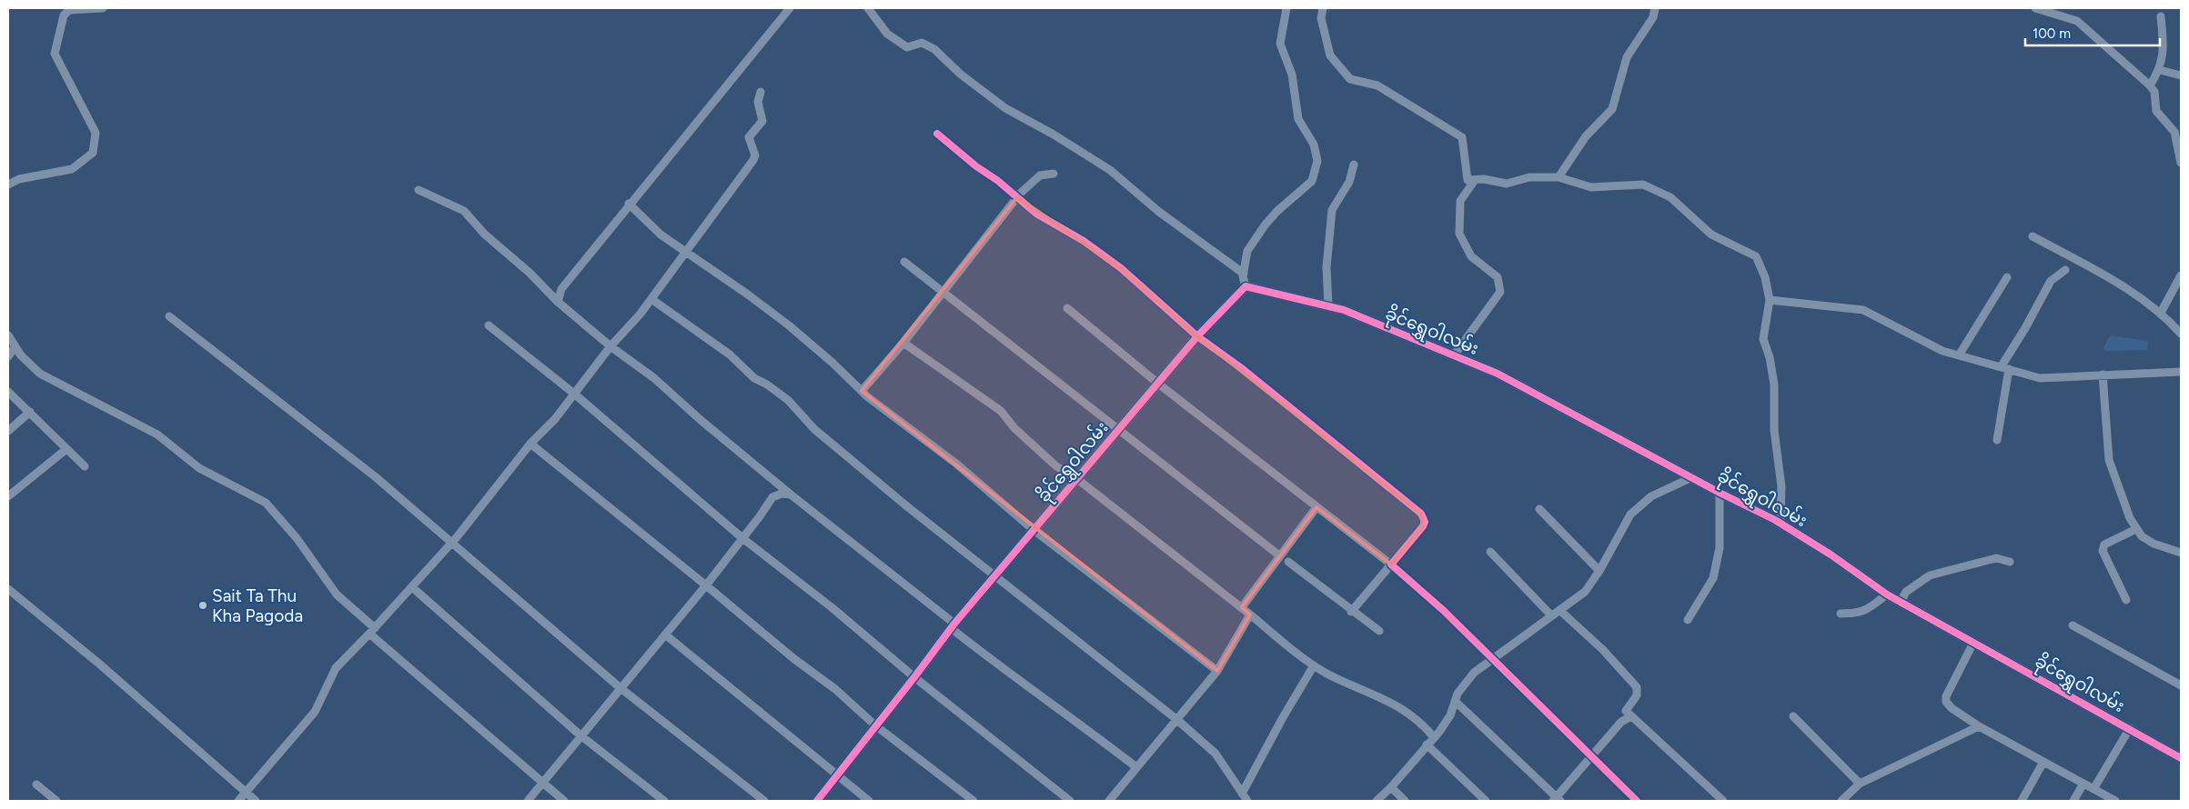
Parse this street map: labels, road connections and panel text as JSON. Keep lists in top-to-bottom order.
{
  "streets": {
    "street": ["ခိုင်ရွှေဝါလမ်း"]
  },
  "places": ["Sait Ta Thu Kha Pagoda"],
  "scale_bar": "100 m"
}
